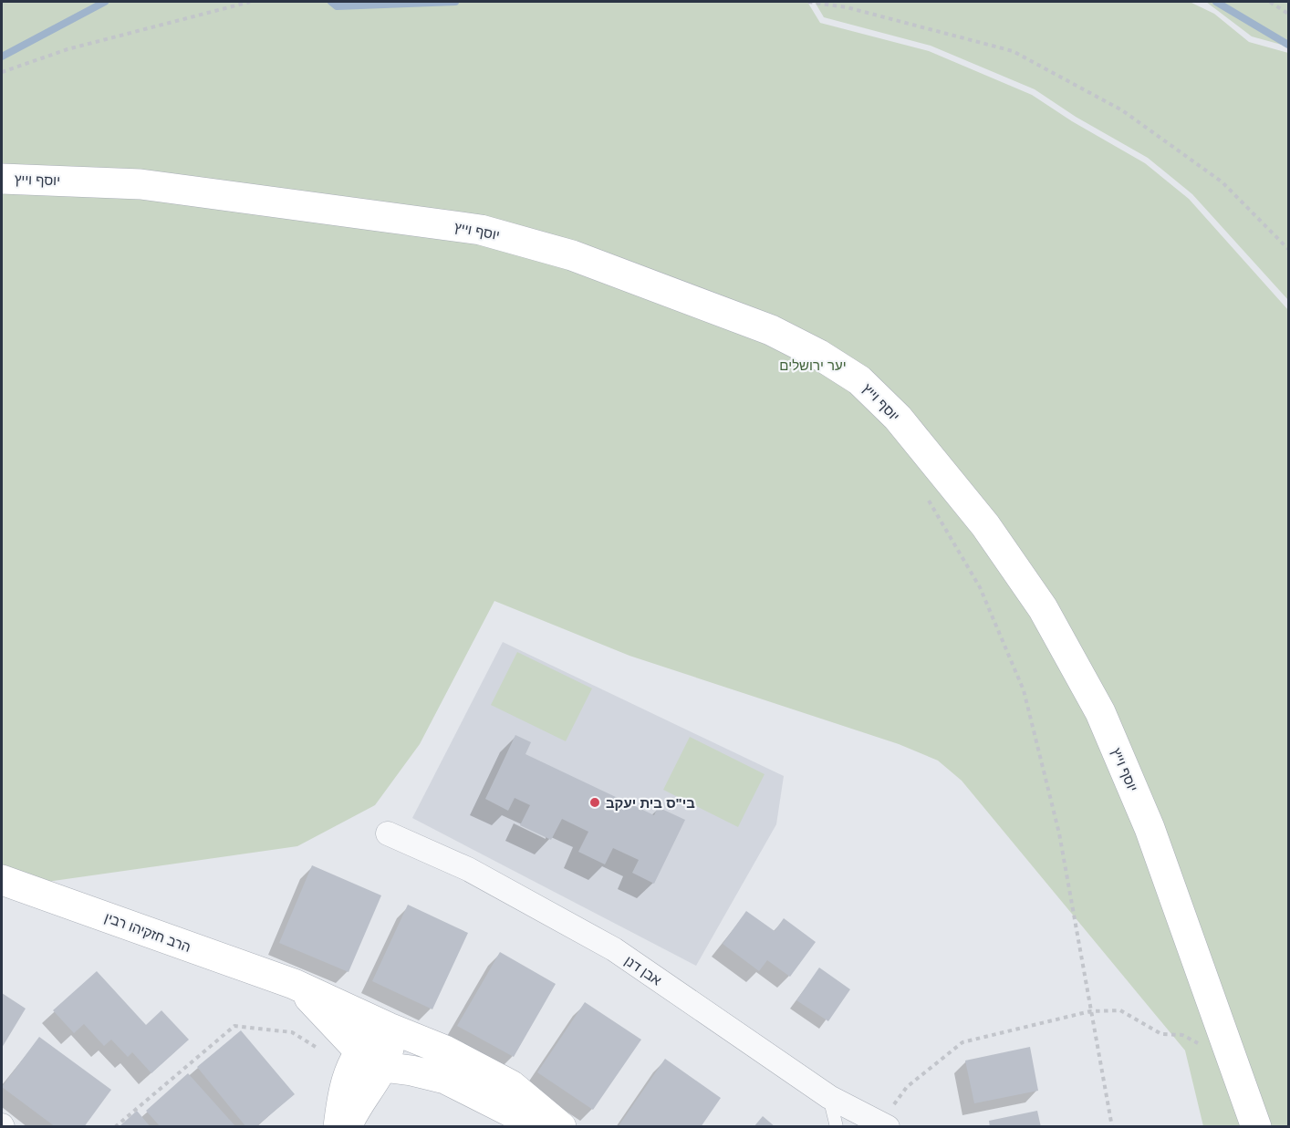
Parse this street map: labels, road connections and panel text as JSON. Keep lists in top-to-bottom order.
{
  "streets": {
    "main road": ["יוסף וייץ", "הרב חזקיהו רבין"],
    "street": ["אבן דנן"]
  },
  "parks": ["יער ירושלים"],
  "places": ["בי\"ס בית יעקב"]
}
